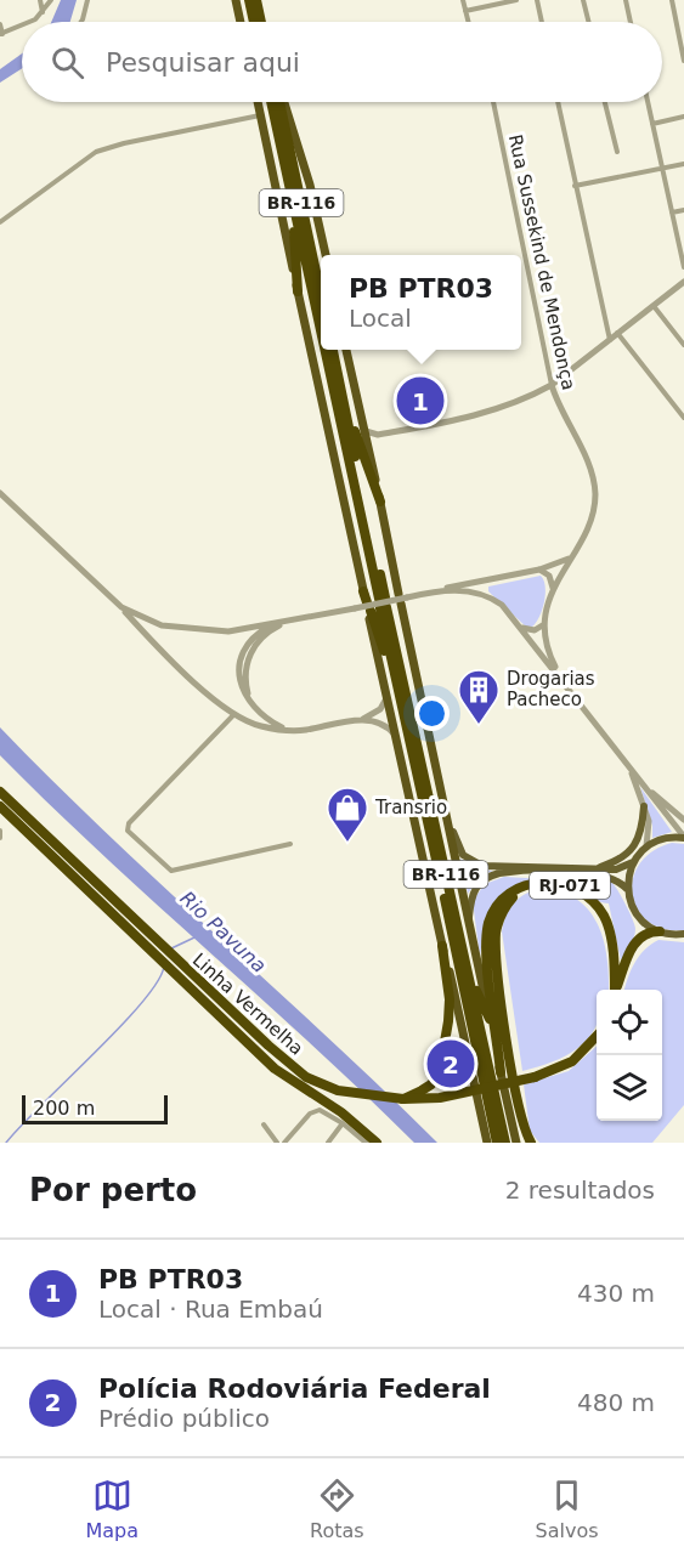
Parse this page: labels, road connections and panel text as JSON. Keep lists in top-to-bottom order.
{
  "streets": {
    "highway": ["BR-116", "RJ-071", "Linha Vermelha"],
    "street": ["Rua Sussekind de Mendonça"]
  },
  "crossings": [
    ["BR-116", "RJ-071"]
  ],
  "water": ["Rio Pavuna"],
  "places": {
    "building": ["Drogarias Pacheco"],
    "shop": ["Transrio"]
  },
  "scale_bar": "200 m",
  "page": {
    "search": "Pesquisar aqui",
    "popup": ["PB PTR03", "Local"],
    "pins": ["1", "2"],
    "scale": "200 m",
    "heading": ["Por perto", "2 resultados"],
    "list": [
      {
        "mark": "1",
        "name": "PB PTR03",
        "note": "Local · Rua Embaú",
        "value": "430 m"
      },
      {
        "mark": "2",
        "name": "Polícia Rodoviária Federal",
        "note": "Prédio público",
        "value": "480 m"
      }
    ],
    "nav": ["Mapa", "Rotas", "Salvos"]
  }
}
